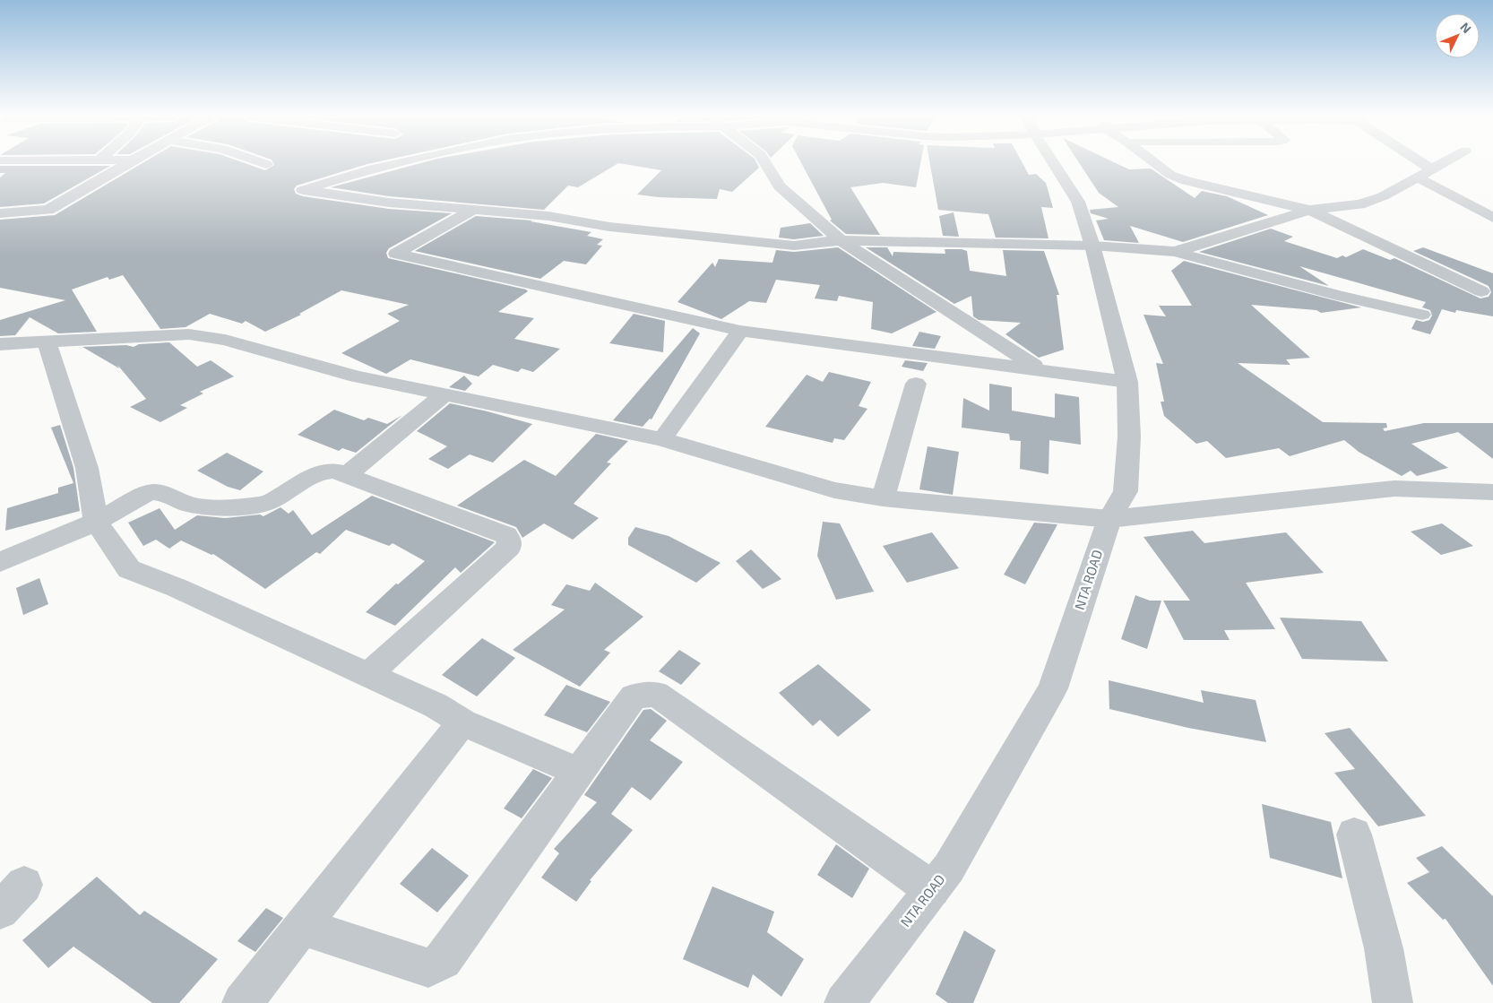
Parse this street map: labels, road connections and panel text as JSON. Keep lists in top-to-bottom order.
{
  "streets": {
    "street": ["NTA ROAD"]
  },
  "north": "top right"
}
